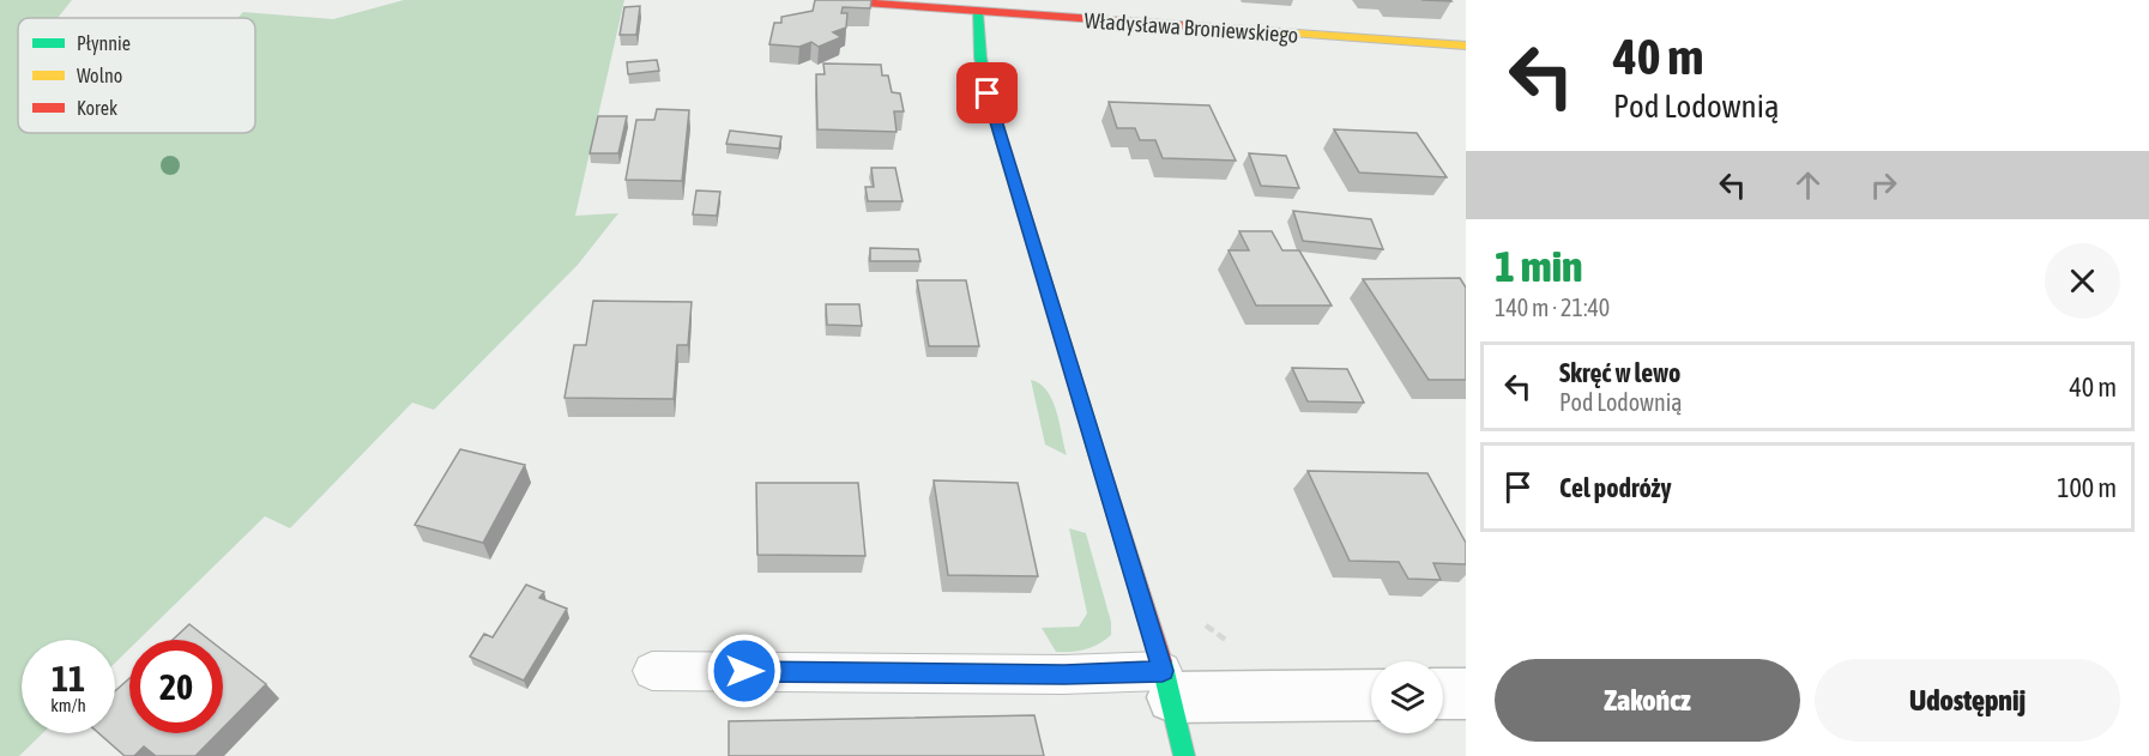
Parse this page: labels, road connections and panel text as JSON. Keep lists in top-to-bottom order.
{
  "streets": {
    "street": ["Władysława Broniewskiego"]
  },
  "legend": ["Płynnie", "Wolno", "Korek"],
  "page": {
    "turn": ["40 m", "Pod Lodownią"],
    "heading": ["1 min", "140 m · 21:40"],
    "list": [
      {
        "name": "Skręć w lewo",
        "note": "Pod Lodownią",
        "value": "40 m"
      },
      {
        "name": "Cel podróży",
        "value": "100 m"
      }
    ],
    "speed": "11 km/h",
    "limit": "20",
    "buttons": ["Zakończ", "Udostępnij"]
  }
}
